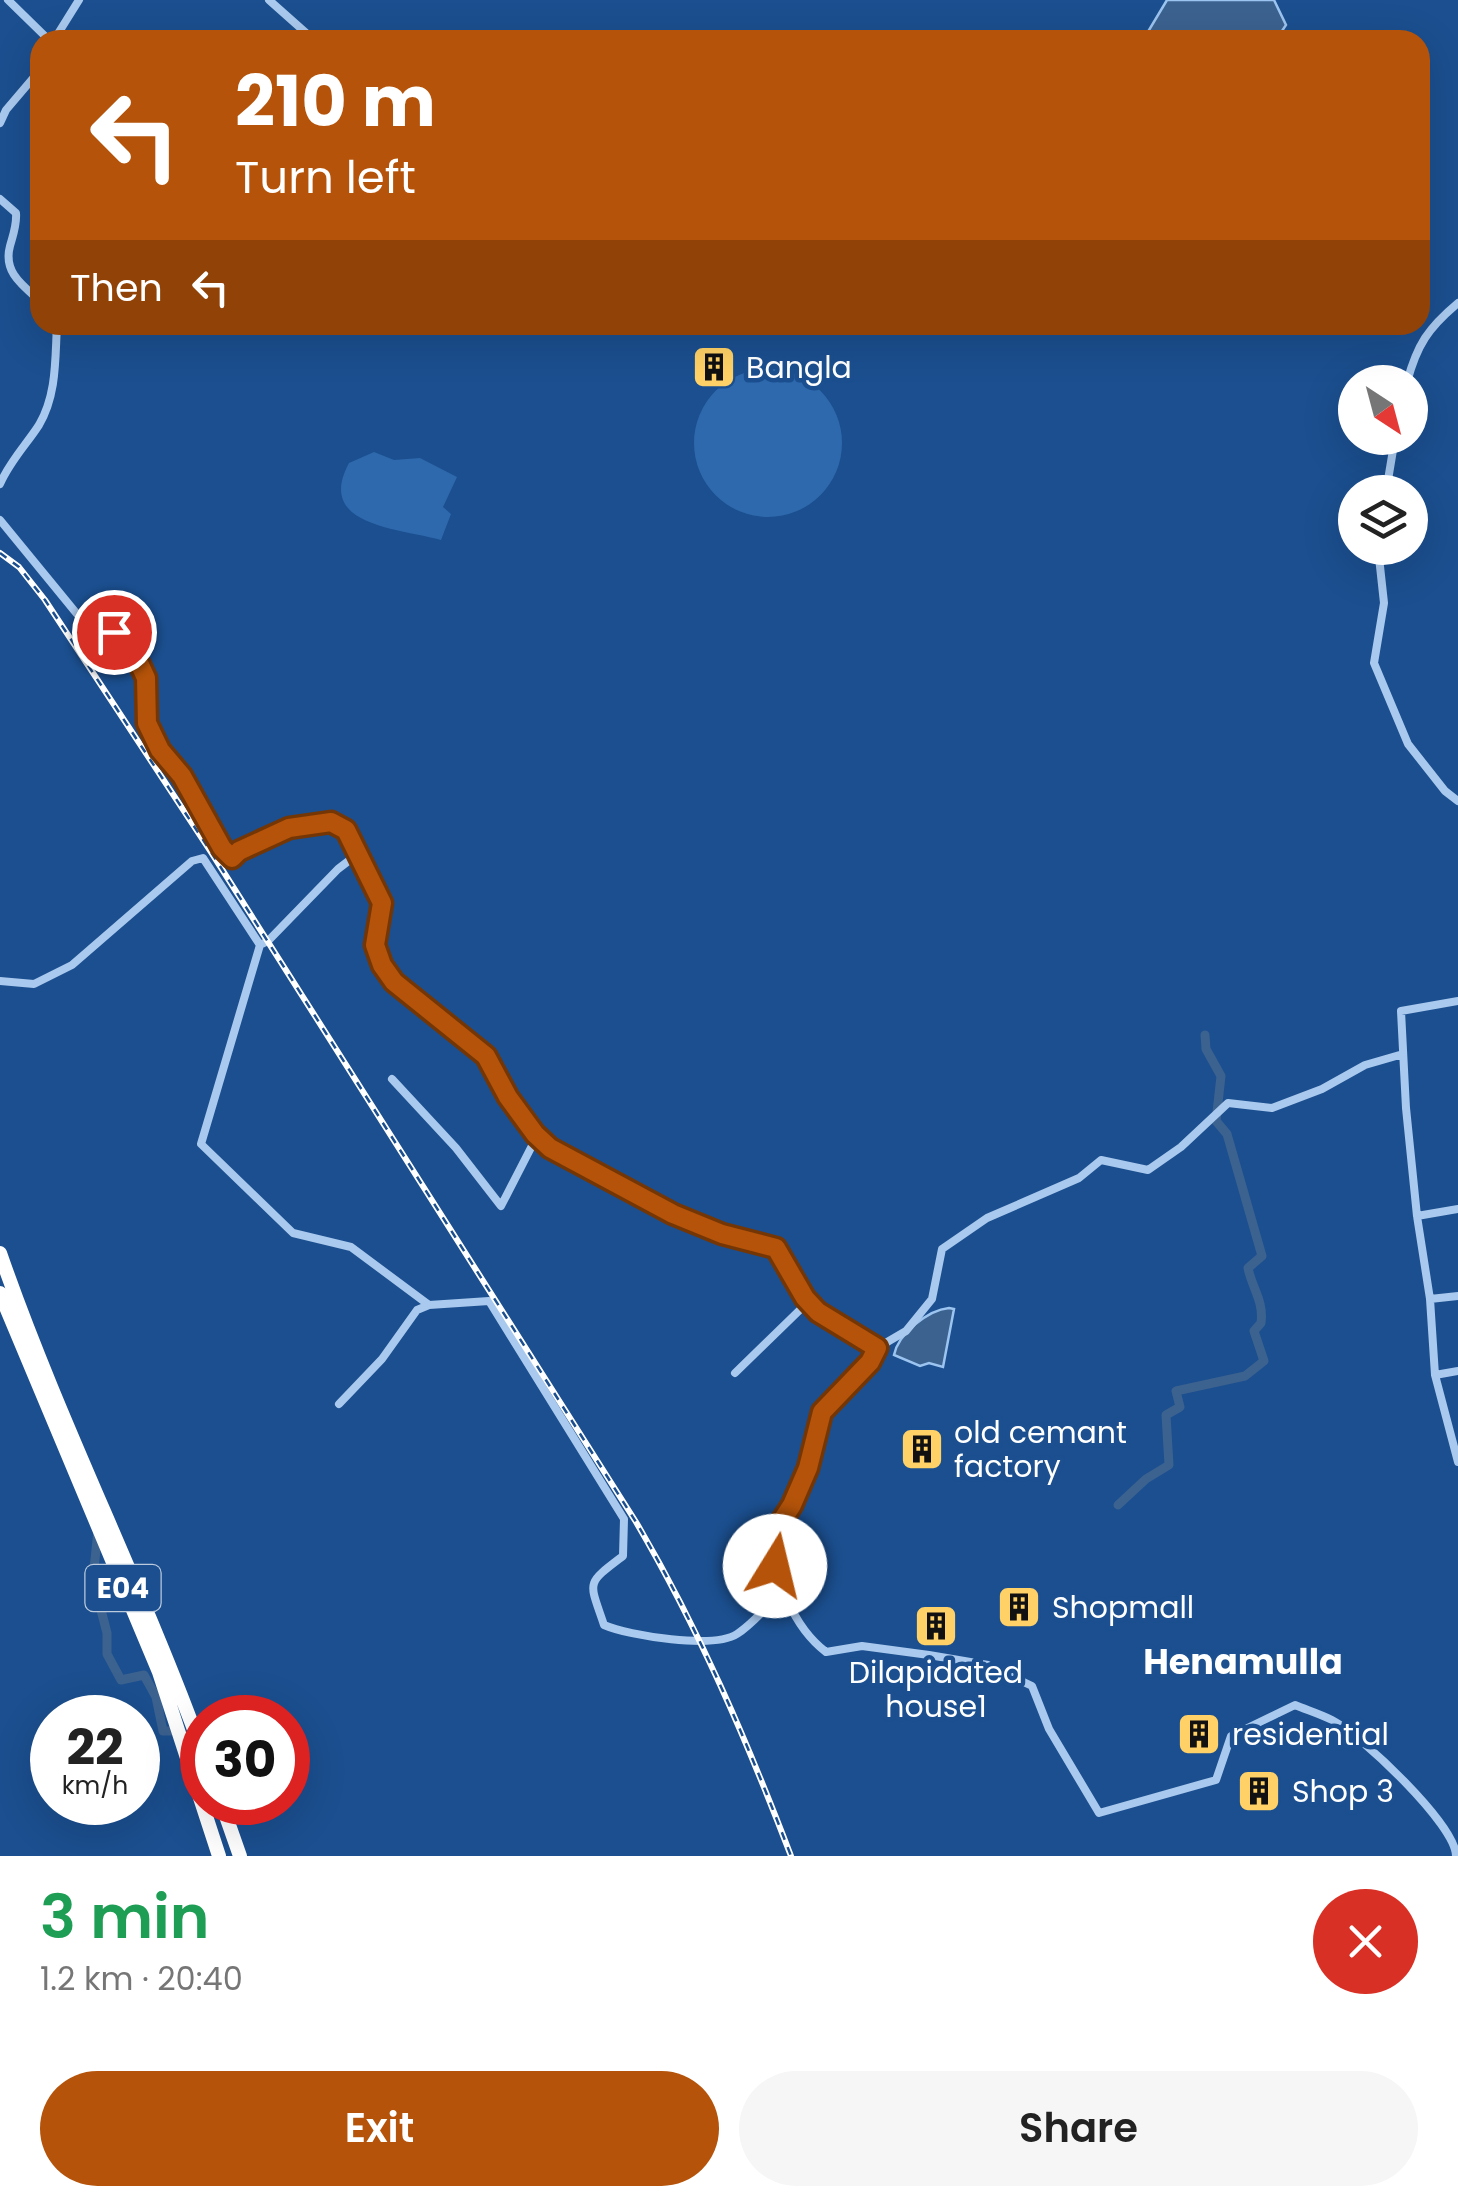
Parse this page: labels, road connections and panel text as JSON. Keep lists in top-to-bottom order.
{
  "streets": {
    "highway": ["E04"]
  },
  "districts": ["Henamulla"],
  "places": {
    "building": [
      "Bangla",
      "old cemant factory",
      "Shopmall",
      "Dilapidated house1",
      "residential",
      "Shop 3"
    ]
  },
  "north": "bottom right",
  "page": {
    "turn": ["210 m", "Turn left"],
    "then": "Then",
    "speed": "22 km/h",
    "limit": "30",
    "heading": ["3 min", "1.2 km · 20:40"],
    "buttons": ["Exit", "Share"]
  }
}
